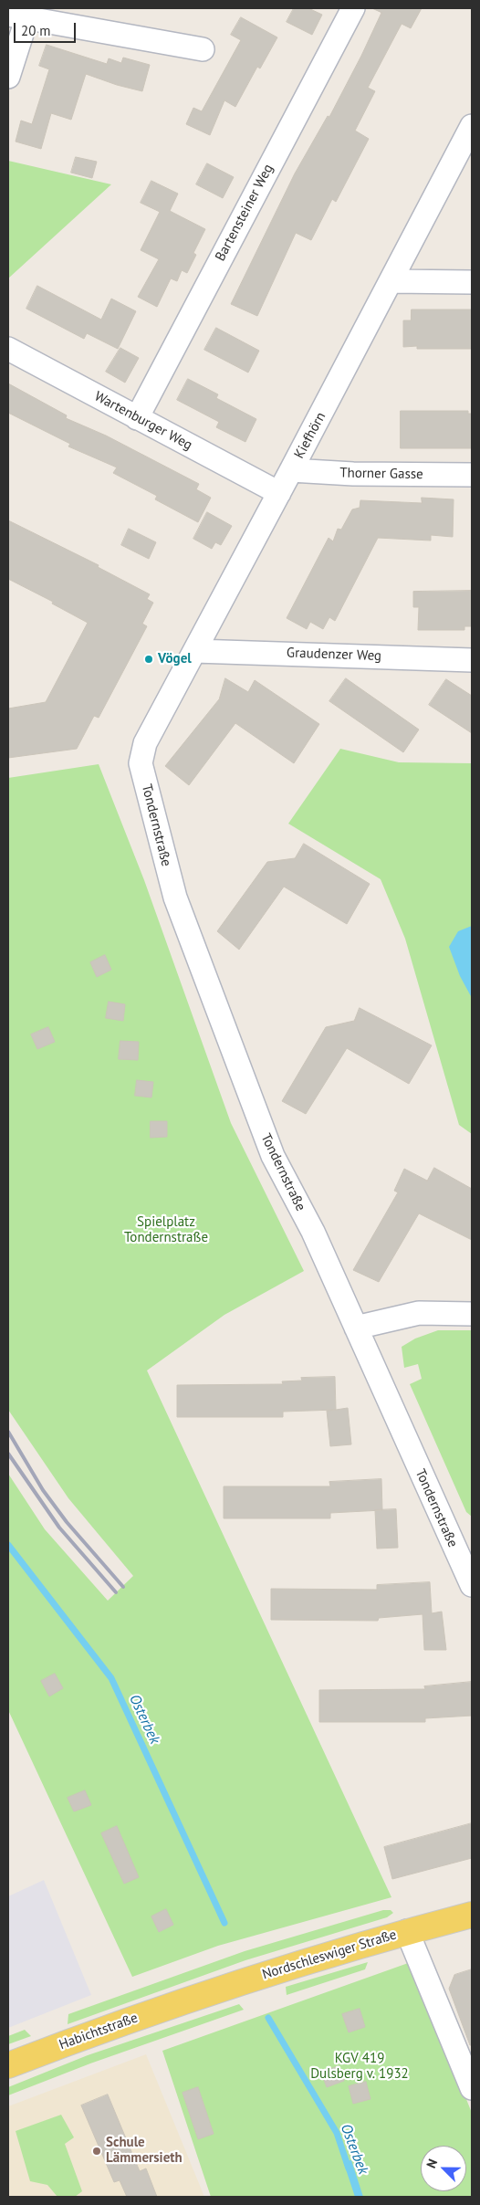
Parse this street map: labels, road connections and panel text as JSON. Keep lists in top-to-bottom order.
{
  "streets": {
    "main road": ["Nordschleswiger Straße", "Habichtstraße"],
    "street": [
      "Bartensteiner Weg",
      "Wartenburger Weg",
      "Kiefhörn",
      "Thorner Gasse",
      "Graudenzer Weg",
      "Tondernstraße"
    ]
  },
  "crossings": [
    ["Bartensteiner Weg", "Wartenburger Weg"],
    ["Wartenburger Weg", "Kiefhörn"],
    ["Kiefhörn", "Thorner Gasse"],
    ["Kiefhörn", "Graudenzer Weg"],
    ["Kiefhörn", "Tondernstraße"],
    ["Nordschleswiger Straße", "Habichtstraße"]
  ],
  "water": ["Osterbek"],
  "parks": ["Spielplatz Tondernstraße", "KGV 419 Dulsberg v. 1932"],
  "places": ["Vögel", "Schule Lämmersieth"],
  "scale_bar": "20 m",
  "north": "top left"
}
